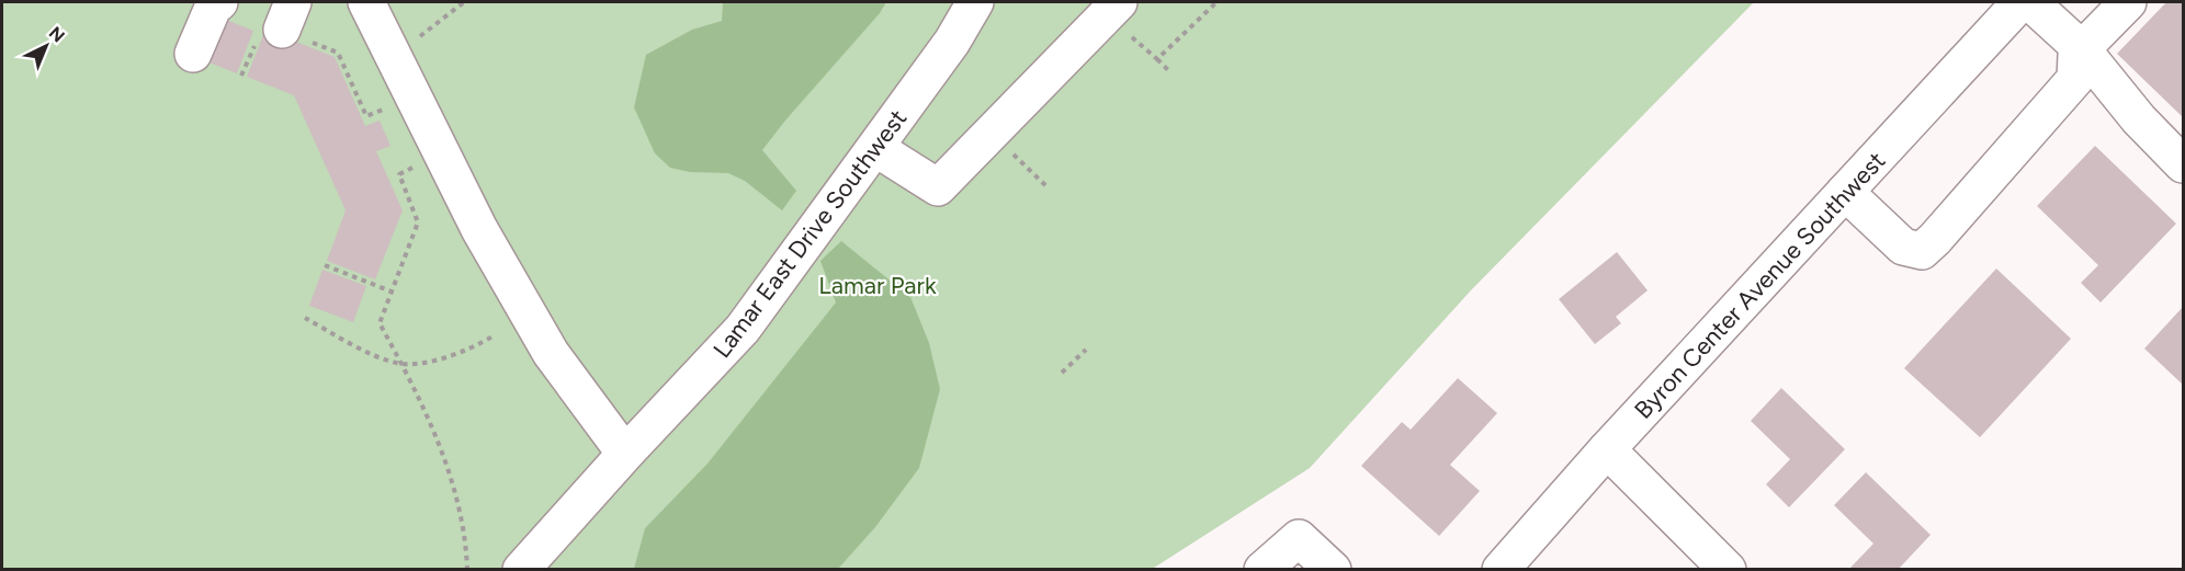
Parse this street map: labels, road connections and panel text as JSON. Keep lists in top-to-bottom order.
{
  "streets": {
    "street": ["Lamar East Drive Southwest", "Byron Center Avenue Southwest"]
  },
  "parks": ["Lamar Park"],
  "north": "top right"
}
